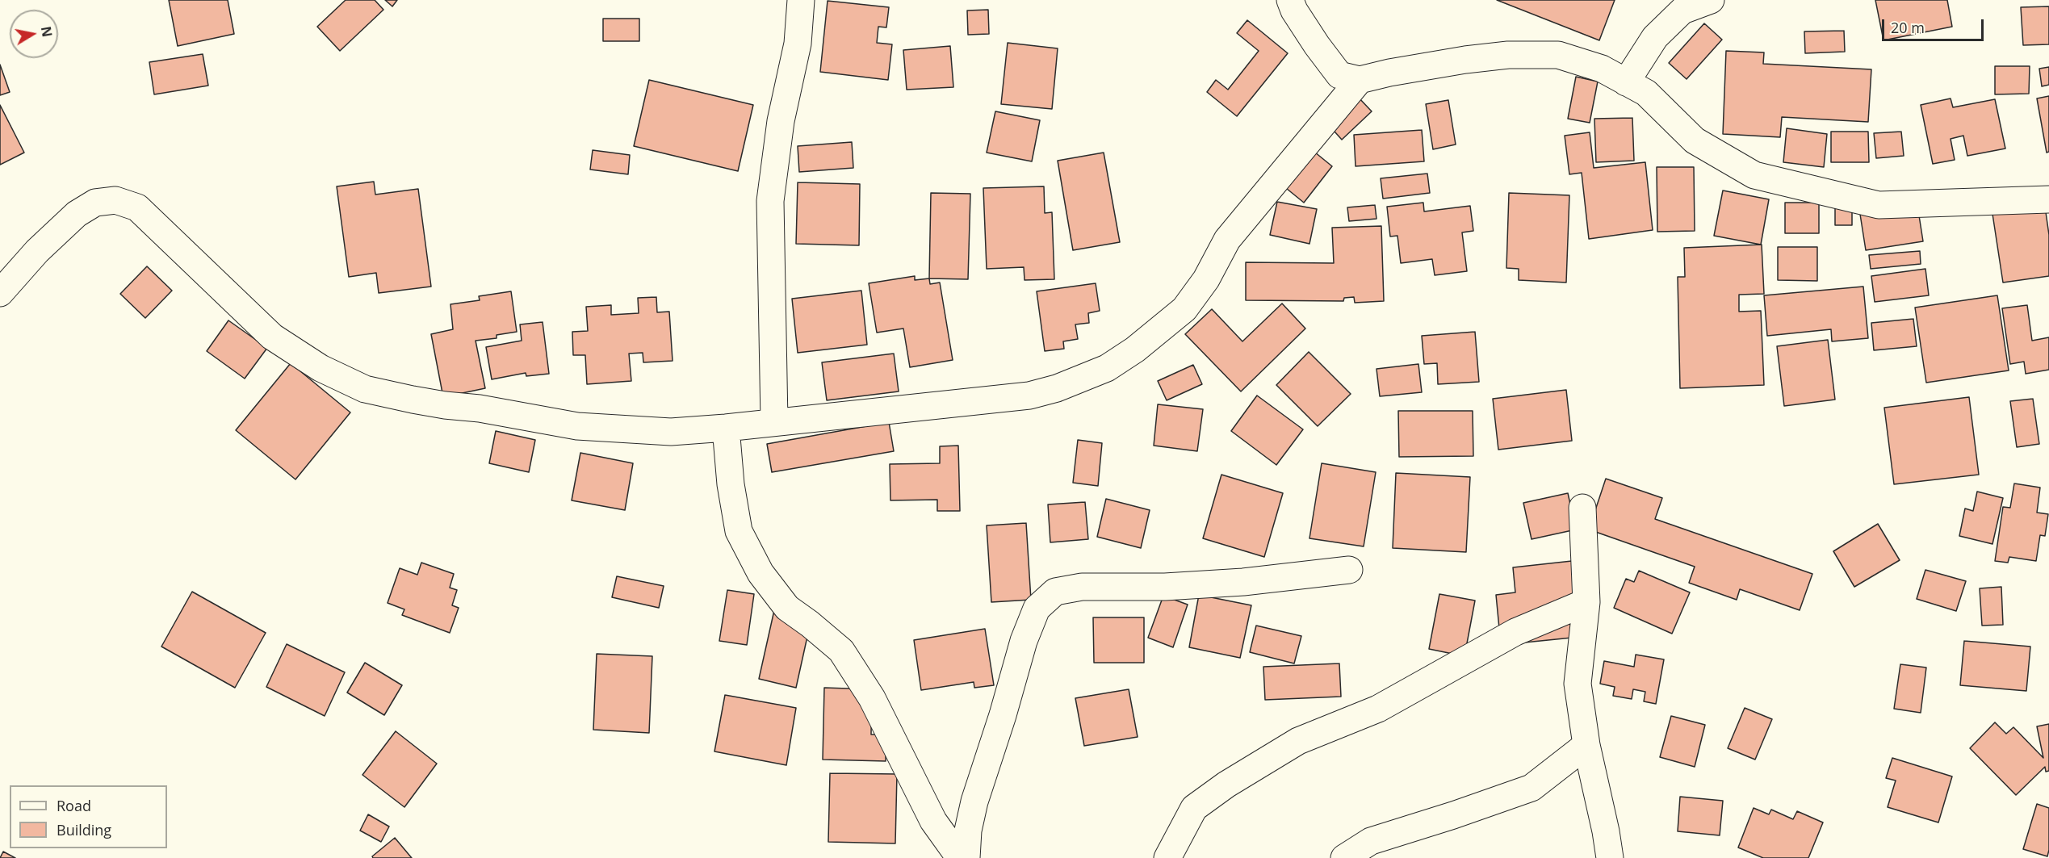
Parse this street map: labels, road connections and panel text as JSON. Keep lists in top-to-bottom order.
{
  "legend": ["Road", "Building"],
  "scale_bar": "20 m",
  "north": "right"
}
